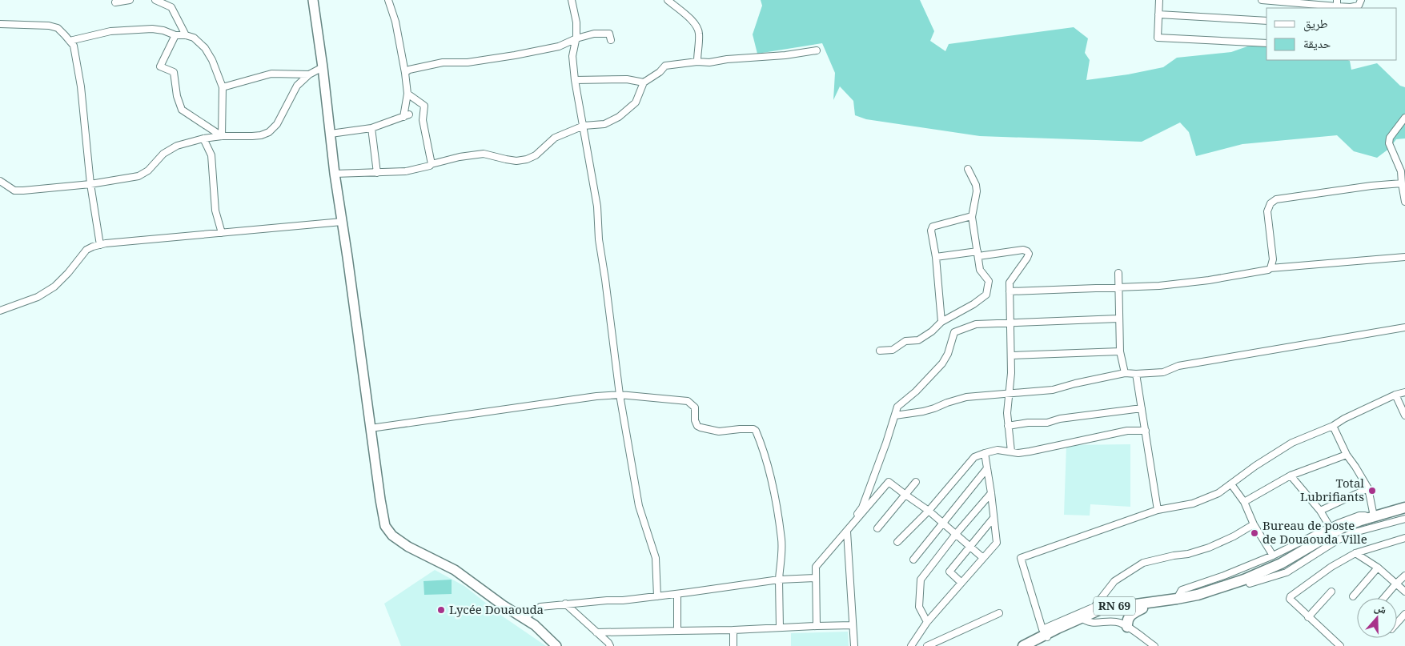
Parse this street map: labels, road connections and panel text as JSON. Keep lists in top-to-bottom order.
{
  "streets": {
    "main road": ["RN 69"]
  },
  "places": ["Total Lubrifiants", "Bureau de poste de Douaouda Ville", "Lycée Douaouda"],
  "legend": ["طريق", "حديقة"],
  "north": "top"
}
